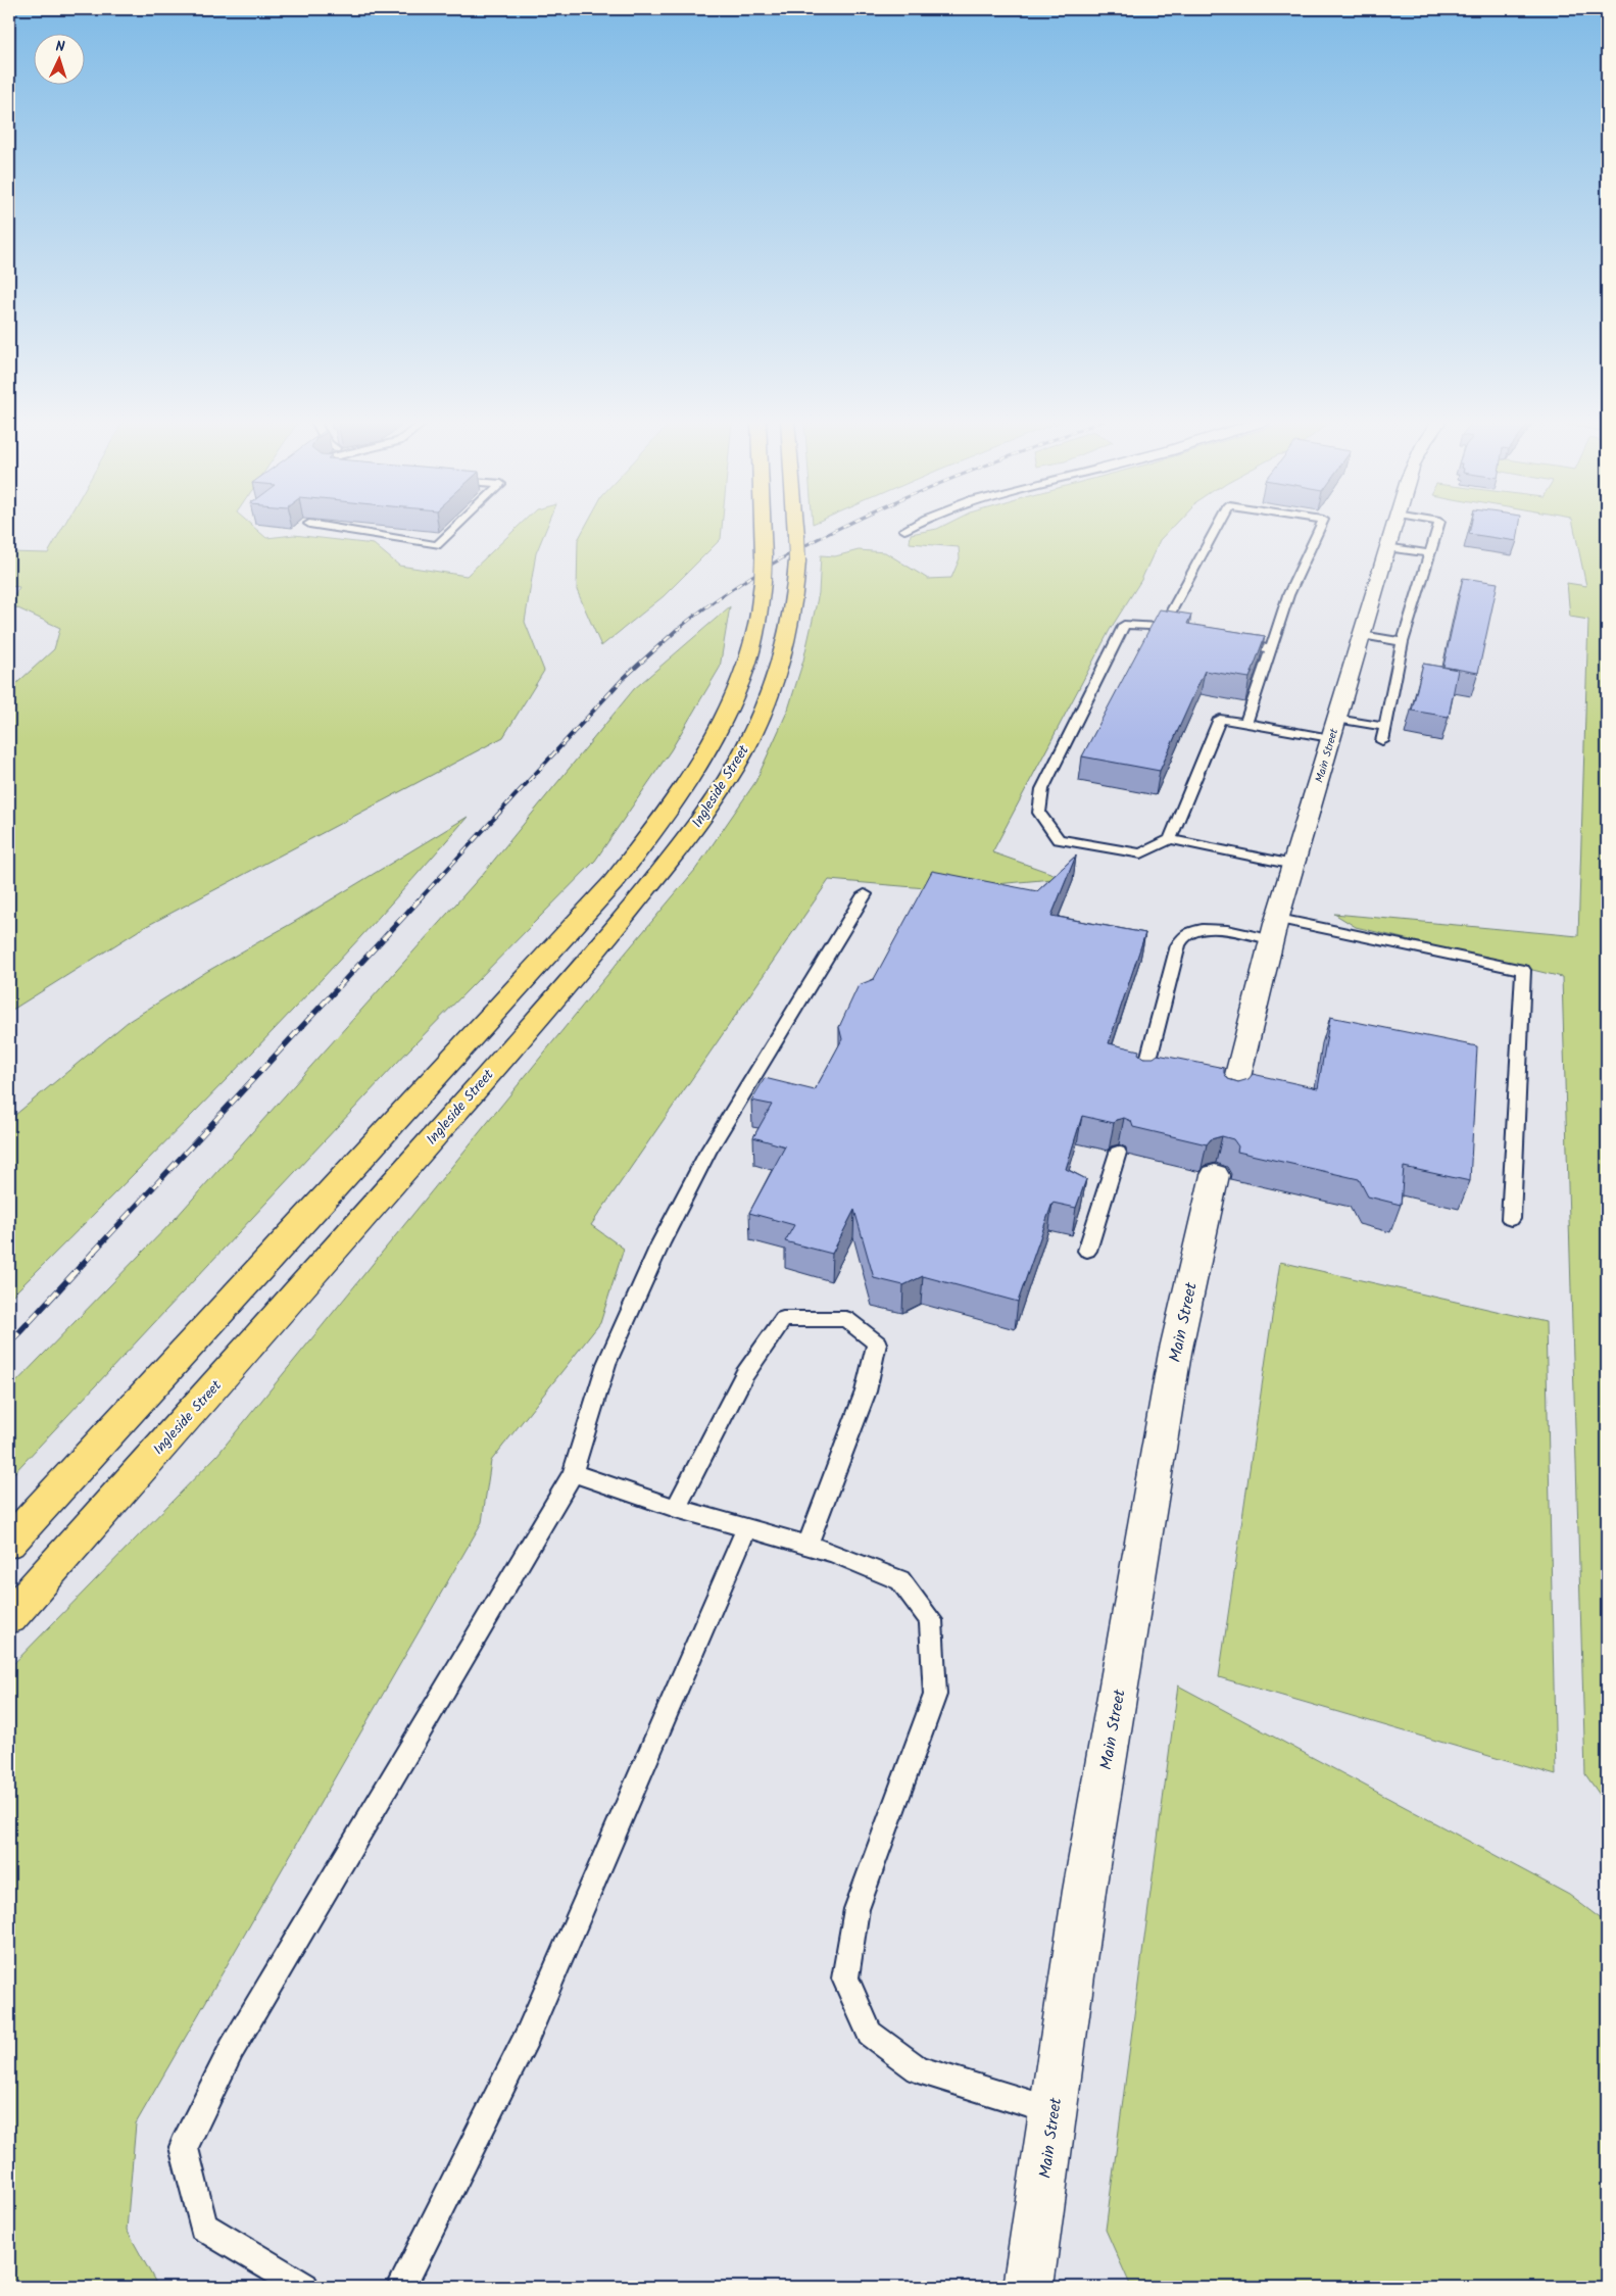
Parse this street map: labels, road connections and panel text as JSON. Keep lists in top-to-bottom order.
{
  "streets": {
    "main road": ["Main Street", "Ingleside Street"]
  },
  "north": "top"
}
